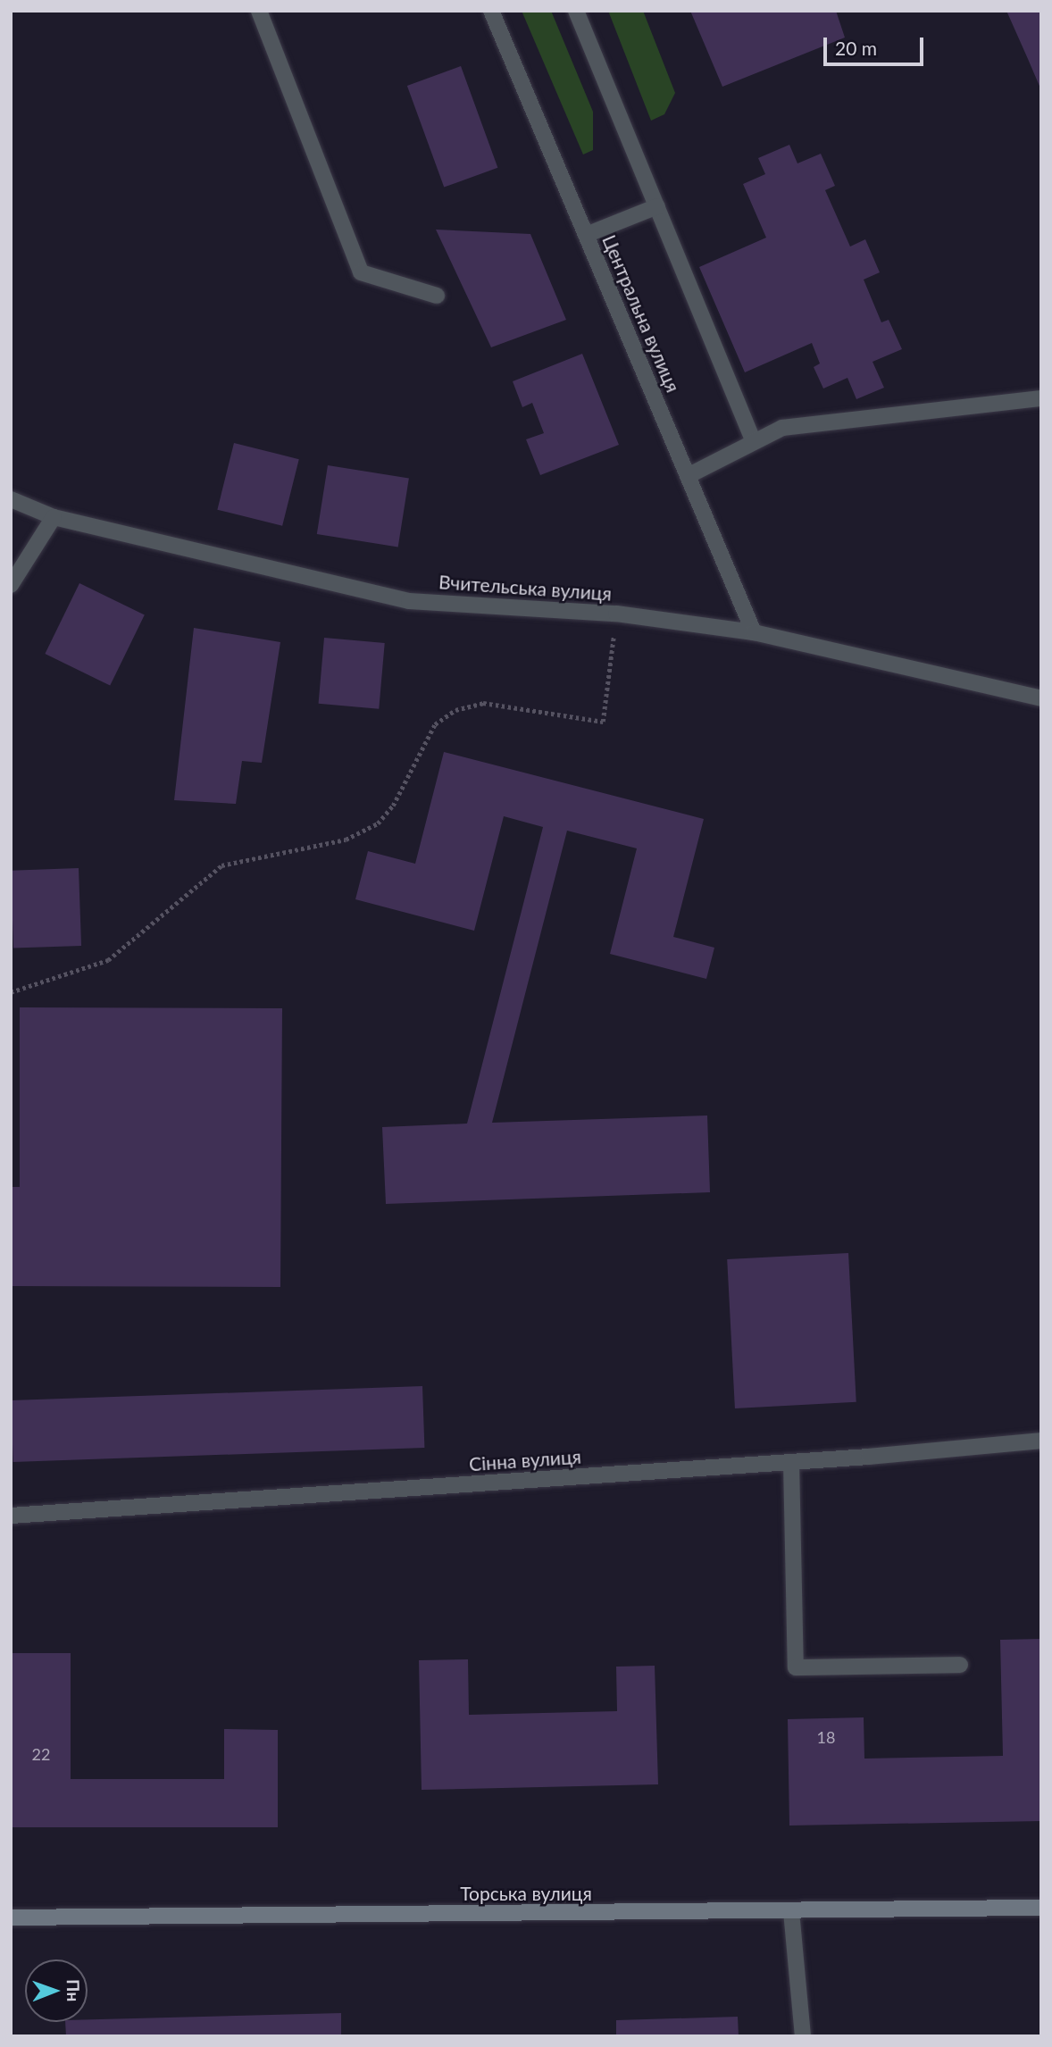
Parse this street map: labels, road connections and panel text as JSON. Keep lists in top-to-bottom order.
{
  "streets": {
    "main road": ["Торська вулиця"],
    "street": ["Центральна вулиця", "Вчительська вулиця", "Сінна вулиця"]
  },
  "crossings": [
    ["Центральна вулиця", "Вчительська вулиця"]
  ],
  "house_numbers": ["18", "22"],
  "scale_bar": "20 m",
  "north": "right"
}
